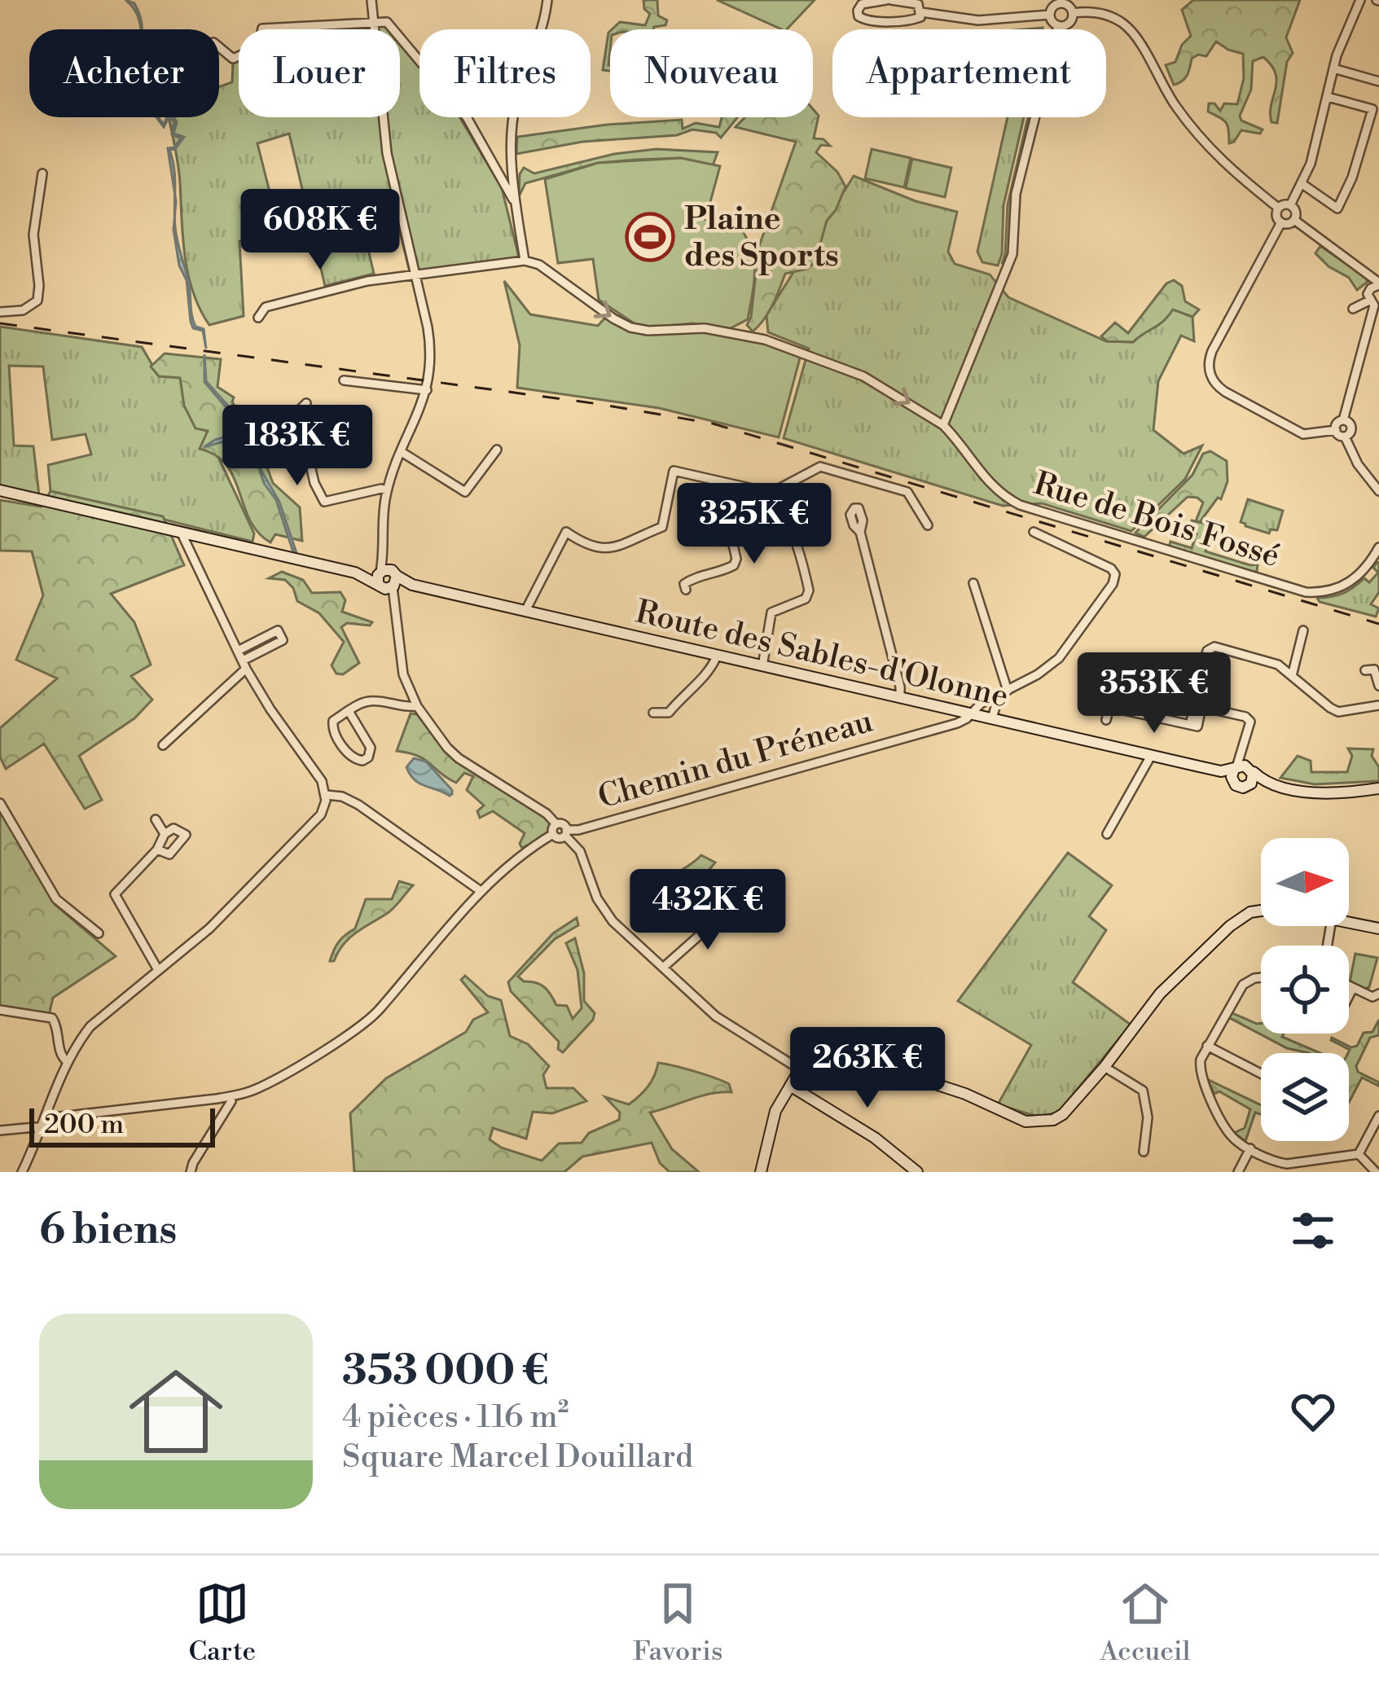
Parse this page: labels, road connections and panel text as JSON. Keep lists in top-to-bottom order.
{
  "streets": {
    "main road": ["Route des Sables-d'Olonne"],
    "street": ["Rue de Bois Fossé", "Chemin du Préneau"]
  },
  "crossings": [
    ["Route des Sables-d'Olonne", "Chemin du Préneau"]
  ],
  "places": {
    "sports": ["Plaine des Sports"]
  },
  "scale_bar": "200 m",
  "north": "right",
  "page": {
    "chip": [
      "Acheter",
      "Louer",
      "Filtres",
      "Nouveau",
      "Appartement"
    ],
    "price": [
      "608K €",
      "183K €",
      "325K €",
      "353K €",
      "432K €",
      "263K €"
    ],
    "scale": "200 m",
    "heading": "6 biens",
    "list": [
      {
        "name": "353 000 €",
        "note": "4 pièces · 116 m² · Square Marcel Douillard"
      }
    ],
    "tabs": ["Carte", "Favoris", "Accueil"]
  }
}
